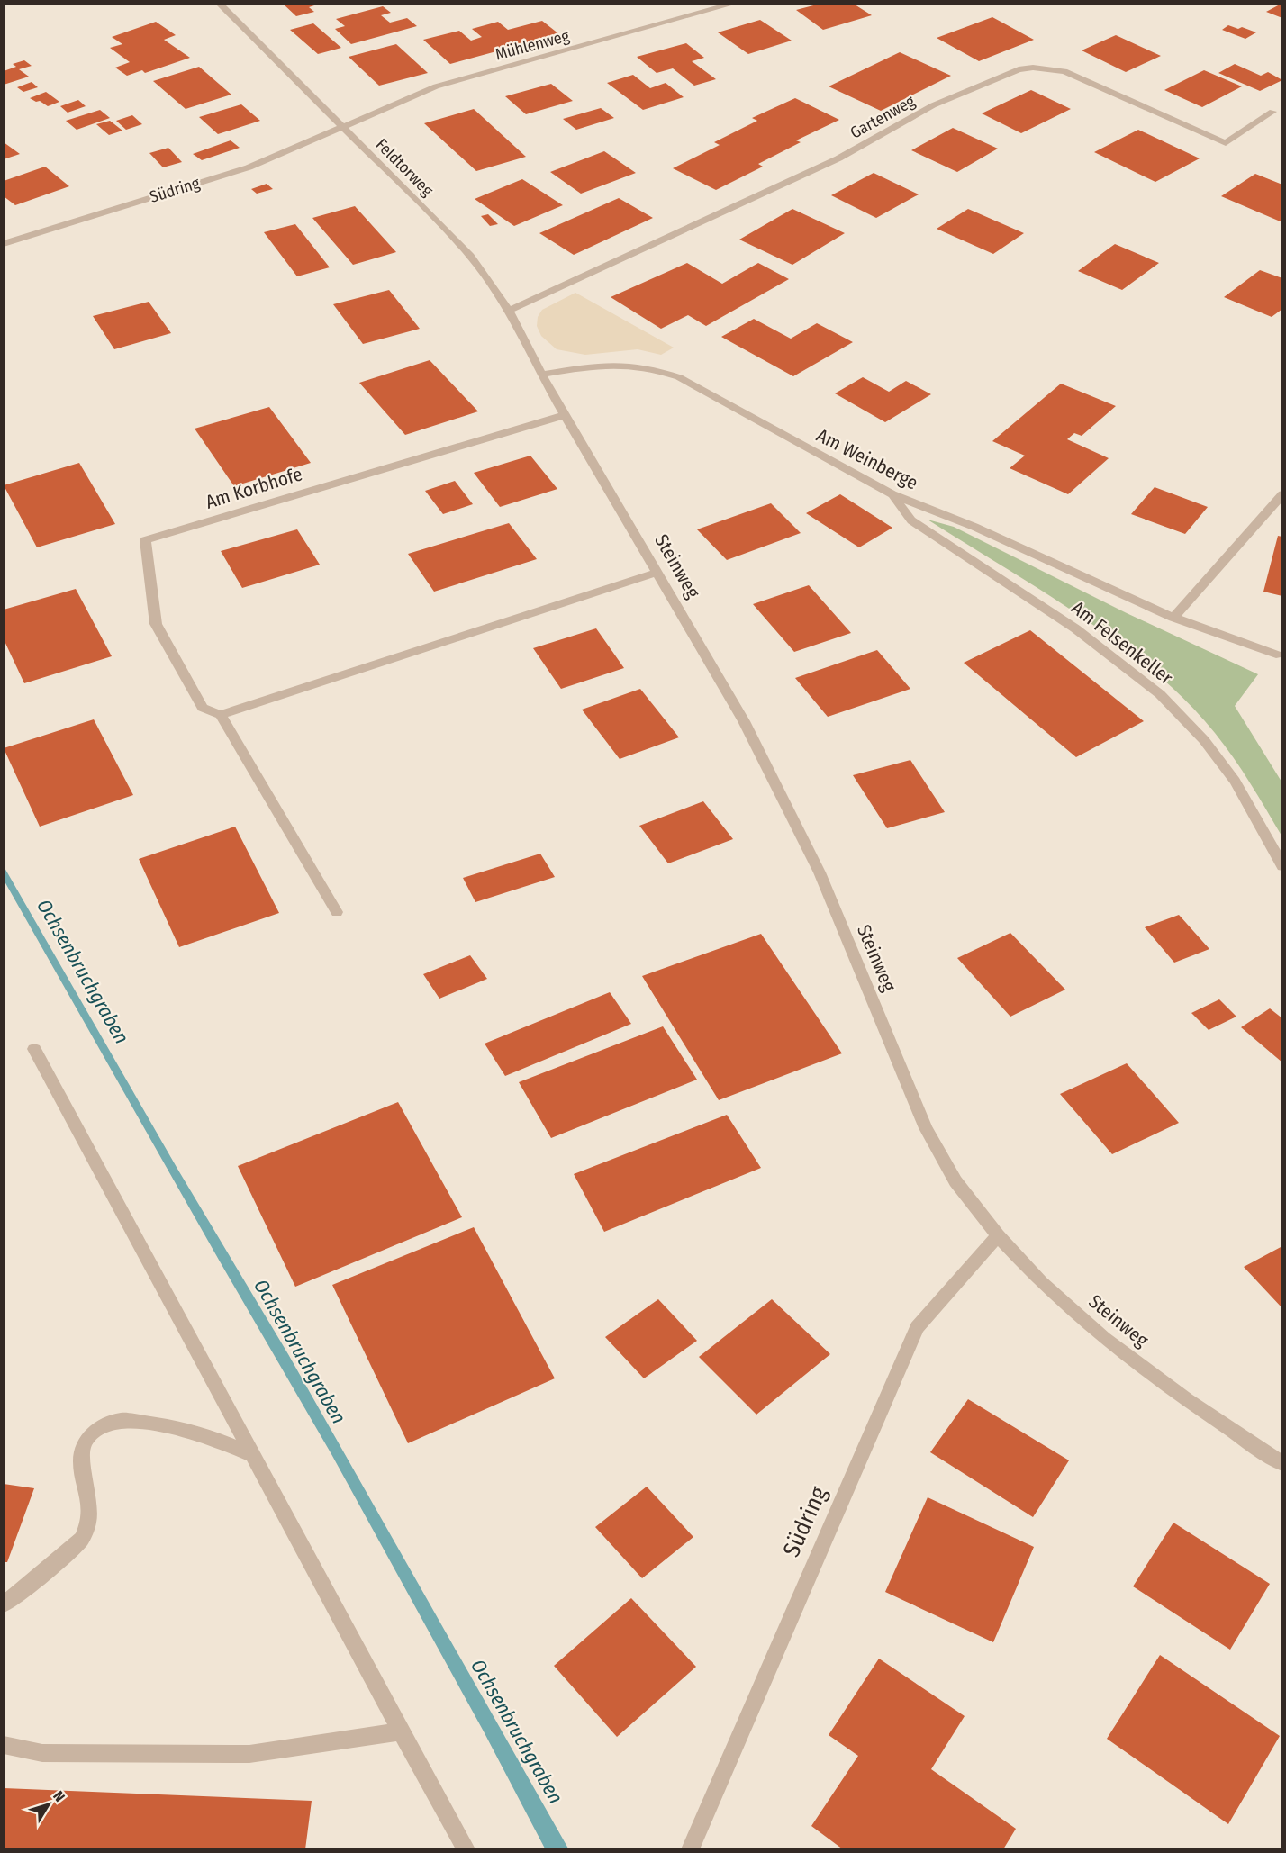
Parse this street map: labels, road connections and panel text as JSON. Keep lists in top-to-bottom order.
{
  "streets": {
    "street": [
      "Mühlenweg",
      "Gartenweg",
      "Feldtorweg",
      "Südring",
      "Am Weinberge",
      "Am Korbhofe",
      "Steinweg",
      "Am Felsenkeller"
    ]
  },
  "crossings": [
    ["Mühlenweg", "Feldtorweg"],
    ["Mühlenweg", "Südring"],
    ["Gartenweg", "Feldtorweg"],
    ["Feldtorweg", "Südring"],
    ["Feldtorweg", "Am Weinberge"],
    ["Feldtorweg", "Steinweg"],
    ["Südring", "Steinweg"],
    ["Am Weinberge", "Steinweg"],
    ["Am Weinberge", "Am Felsenkeller"],
    ["Am Korbhofe", "Steinweg"]
  ],
  "water": ["Ochsenbruchgraben"],
  "north": "top right"
}
